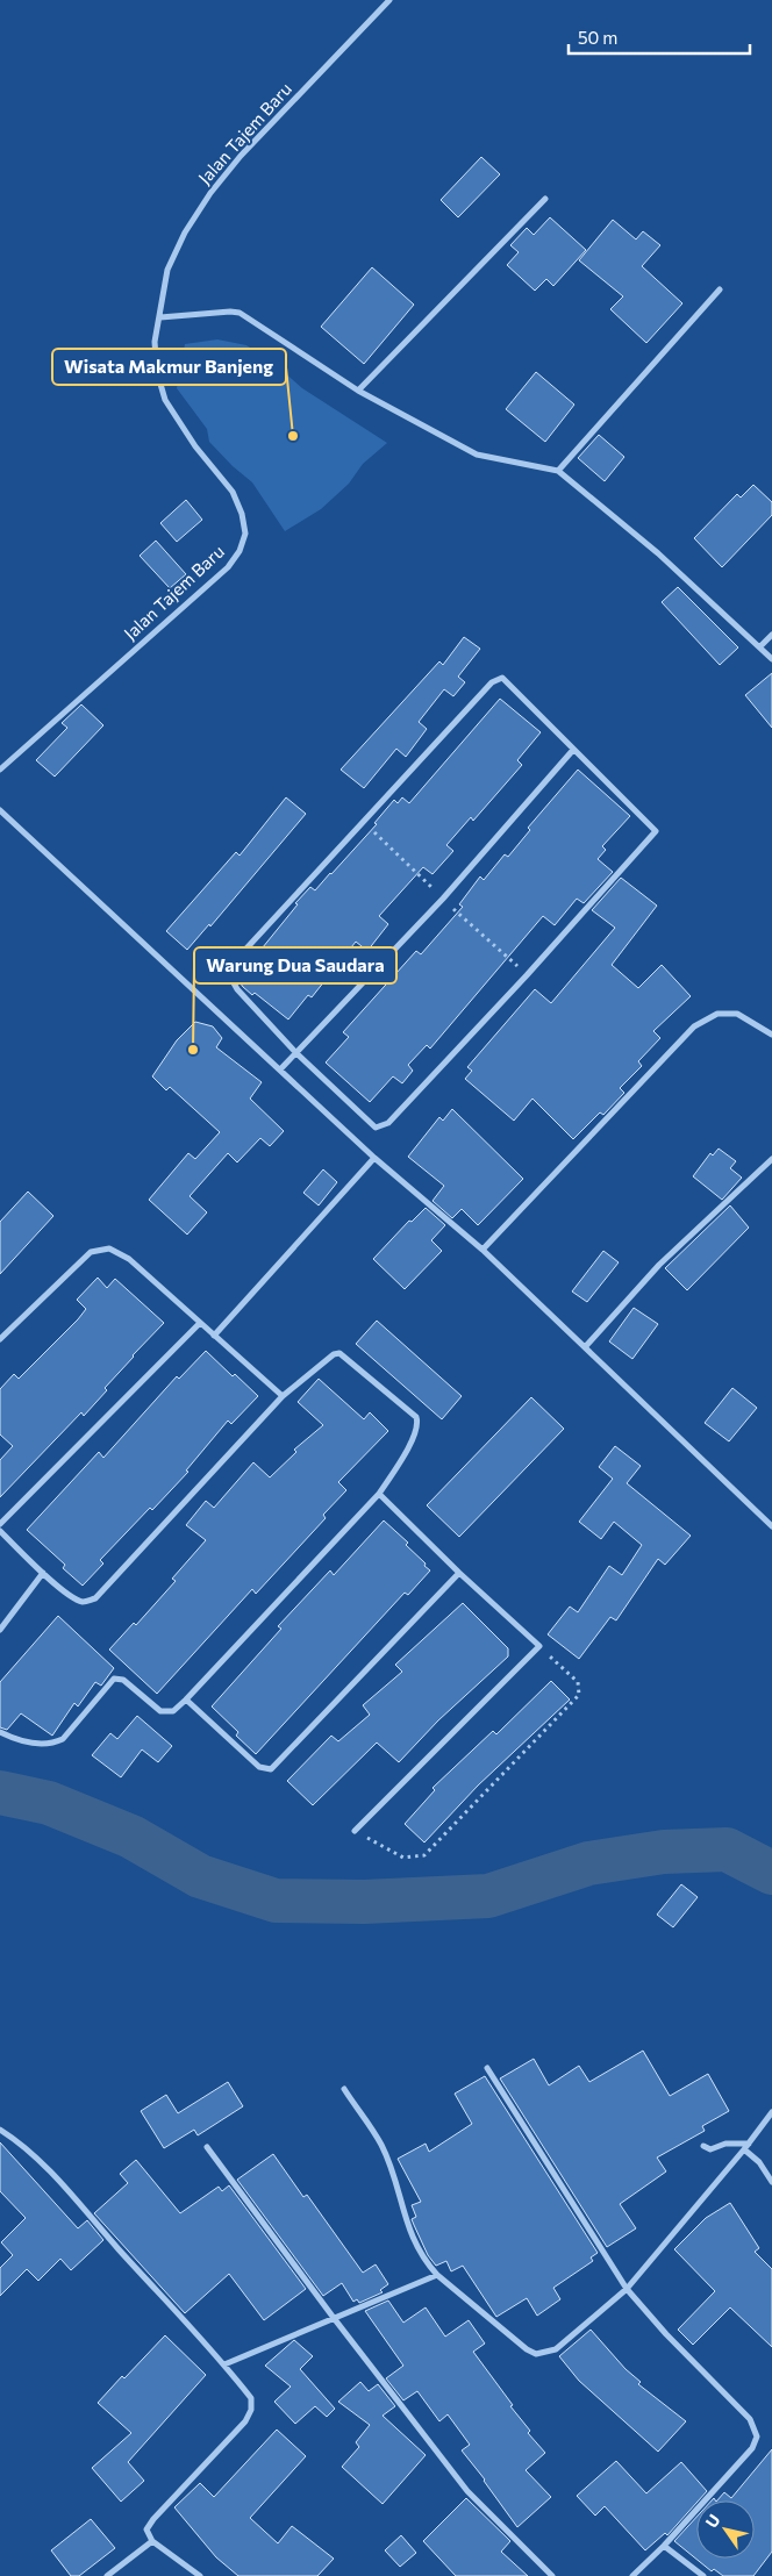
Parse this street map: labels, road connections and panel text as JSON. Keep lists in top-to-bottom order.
{
  "streets": {
    "street": ["Jalan Tajem Baru"]
  },
  "places": ["Wisata Makmur Banjeng", "Warung Dua Saudara"],
  "scale_bar": "50 m",
  "north": "top left"
}
